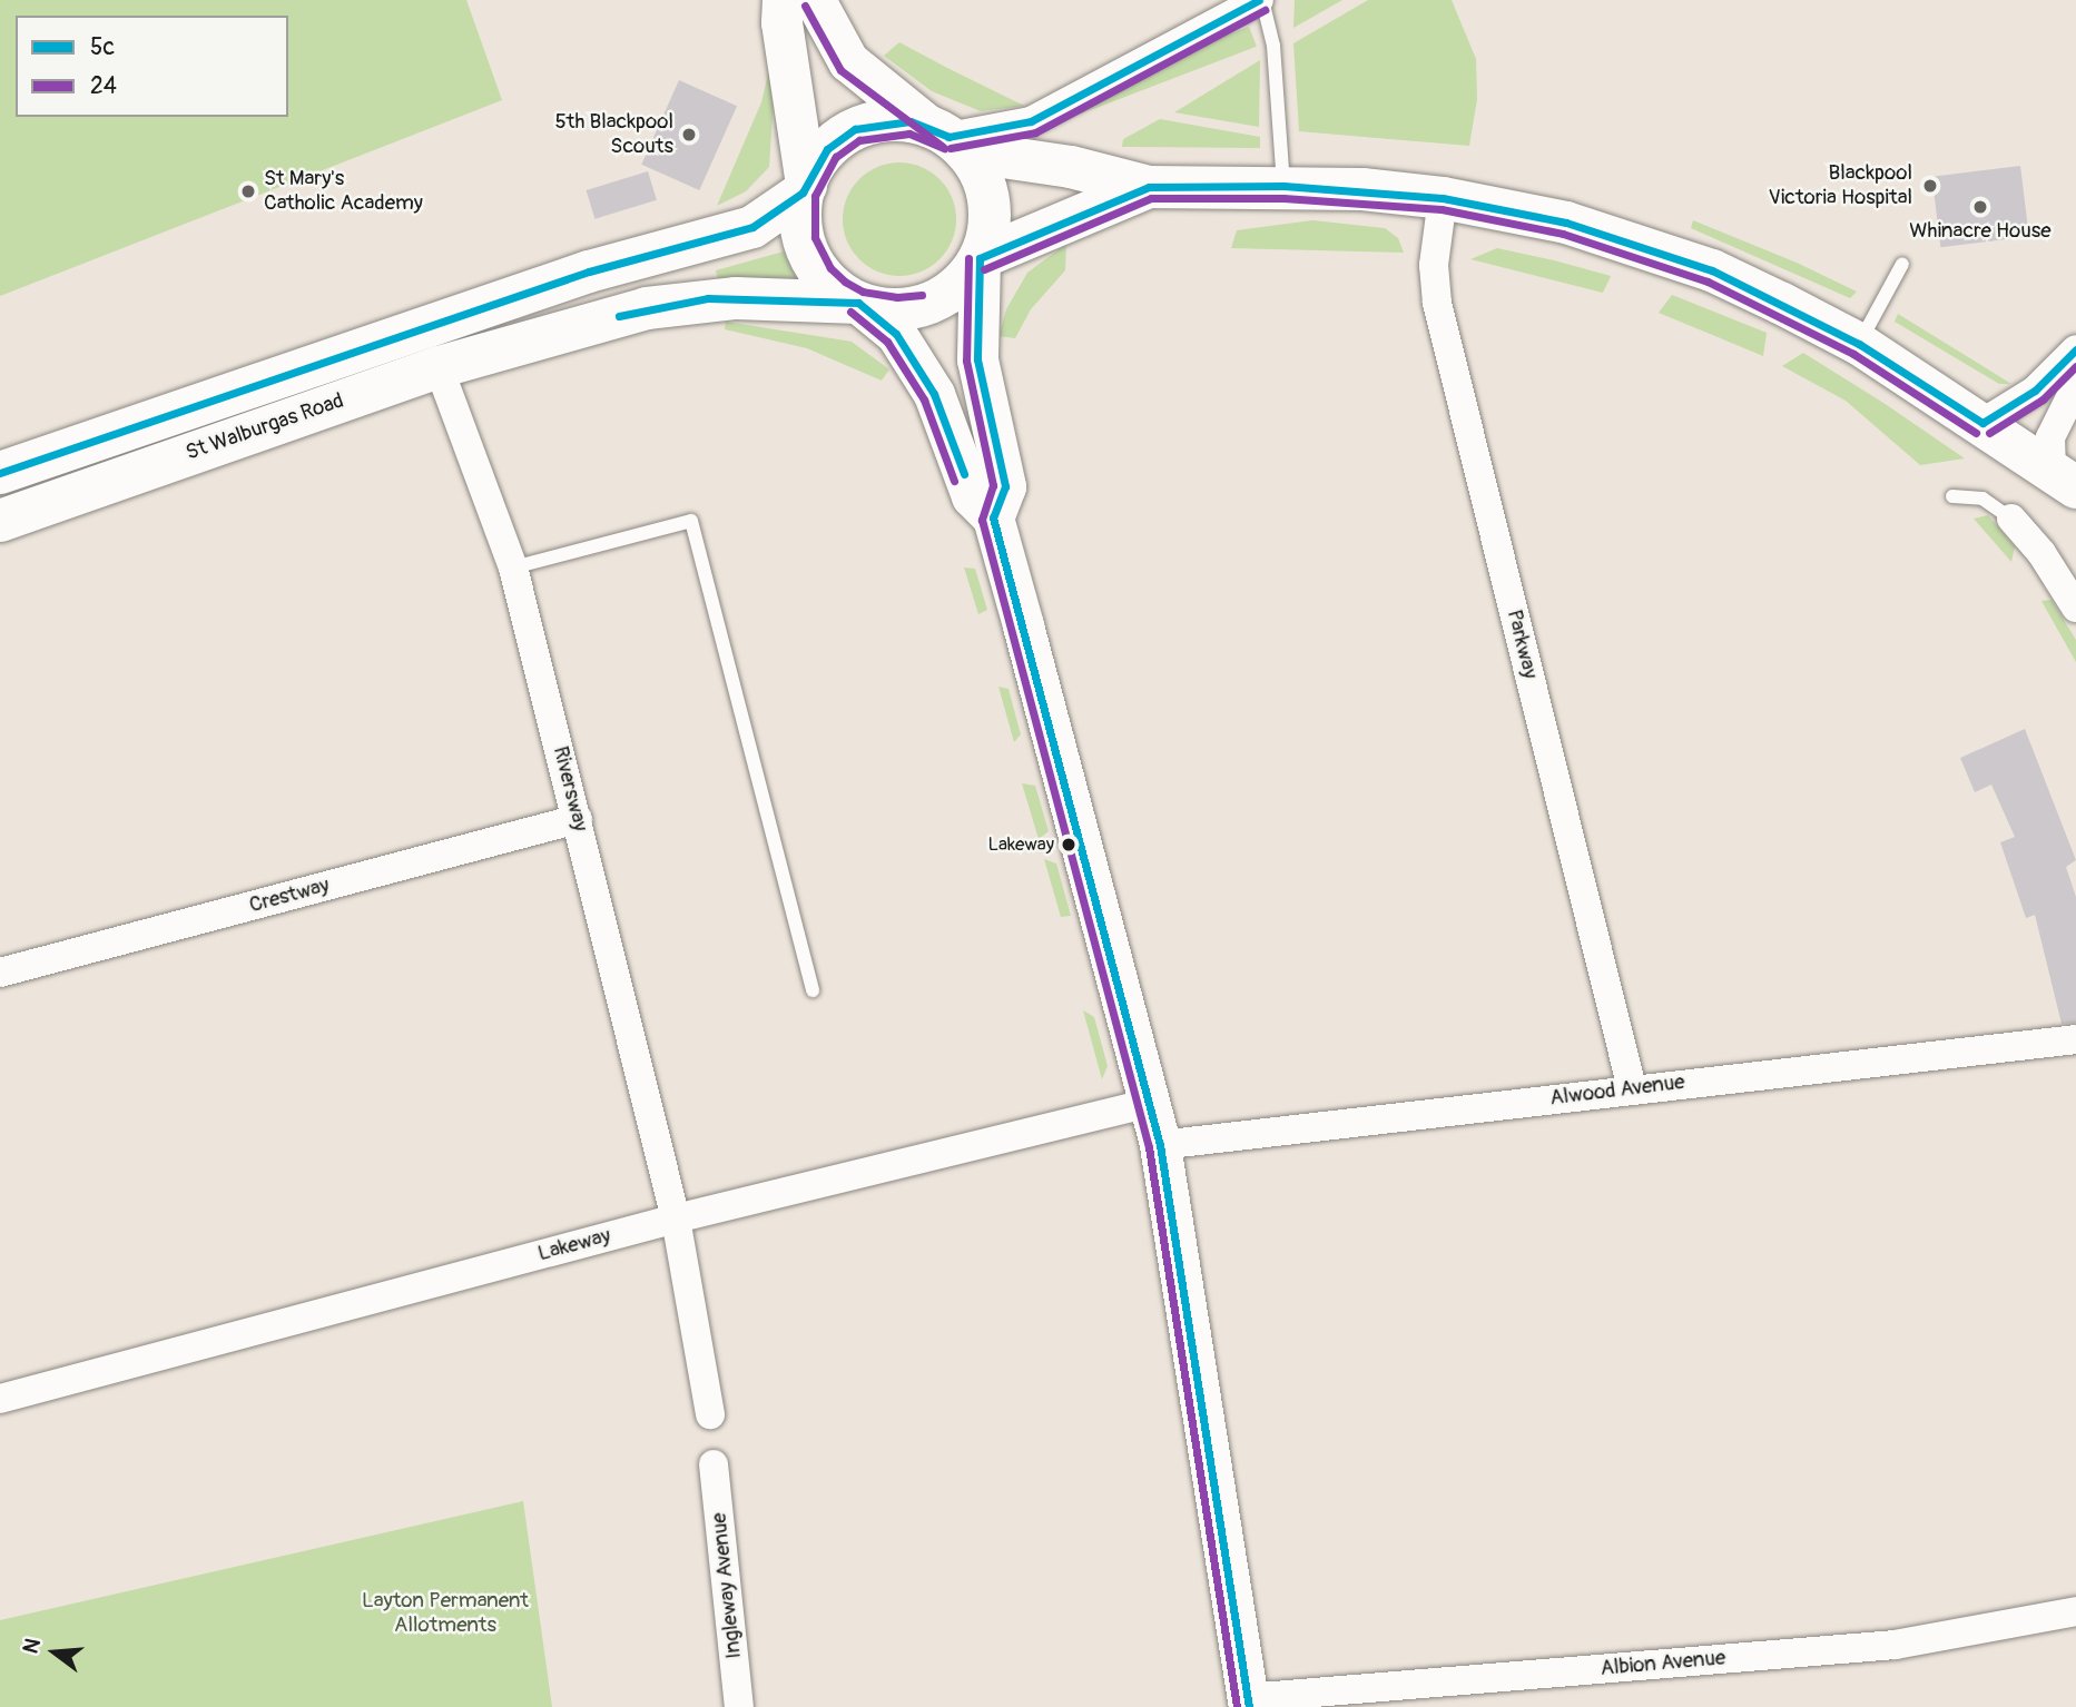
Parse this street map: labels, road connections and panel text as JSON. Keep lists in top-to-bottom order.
{
  "streets": {
    "main road": ["St Walburgas Road"],
    "street": [
      "Parkway",
      "Riversway",
      "Crestway",
      "Alwood Avenue",
      "Lakeway",
      "Ingleway Avenue",
      "Albion Avenue"
    ]
  },
  "crossings": [
    ["St Walburgas Road", "Riversway"],
    ["Parkway", "Alwood Avenue"],
    ["Riversway", "Crestway"],
    ["Riversway", "Lakeway"]
  ],
  "parks": ["Layton Permanent Allotments"],
  "places": [
    "5th Blackpool Scouts",
    "Blackpool Victoria Hospital",
    "St Mary's Catholic Academy",
    "Whinacre House",
    "Lakeway"
  ],
  "lines": ["transit line 5c", "transit line 24"],
  "legend": ["5c", "24"],
  "north": "left"
}
